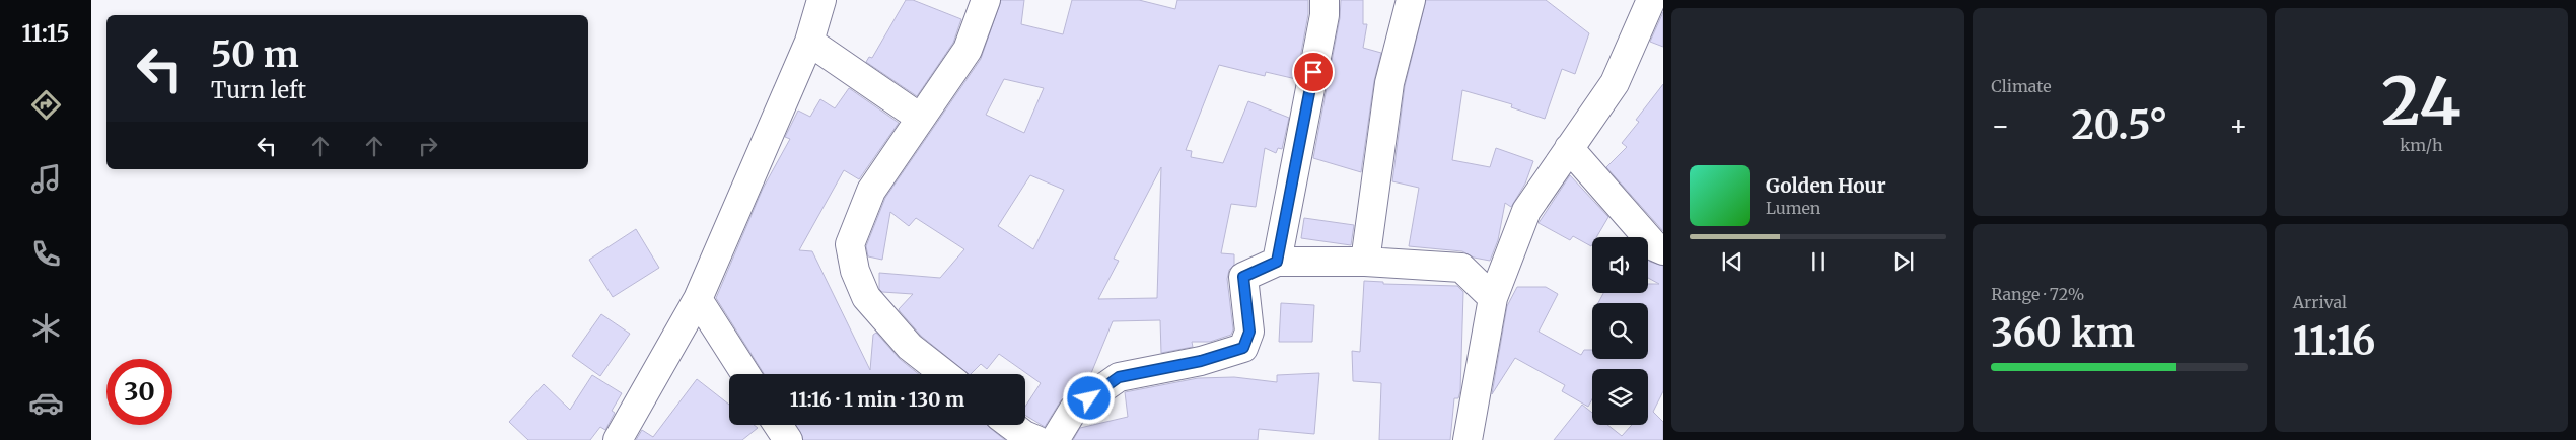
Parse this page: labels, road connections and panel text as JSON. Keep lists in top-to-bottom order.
{
  "page": {
    "tabs": "11:15",
    "tile": [
      "Climate",
      ["24", "km/h"],
      ["Range · 72%", "360 km"],
      ["Arrival", "11:16"]
    ],
    "turn": ["50 m", "Turn left"],
    "heat": ["−", "20.5°", "+"],
    "song": ["Golden Hour", "Lumen"],
    "limit": "30",
    "trip": "11:16 · 1 min · 130 m"
  }
}
